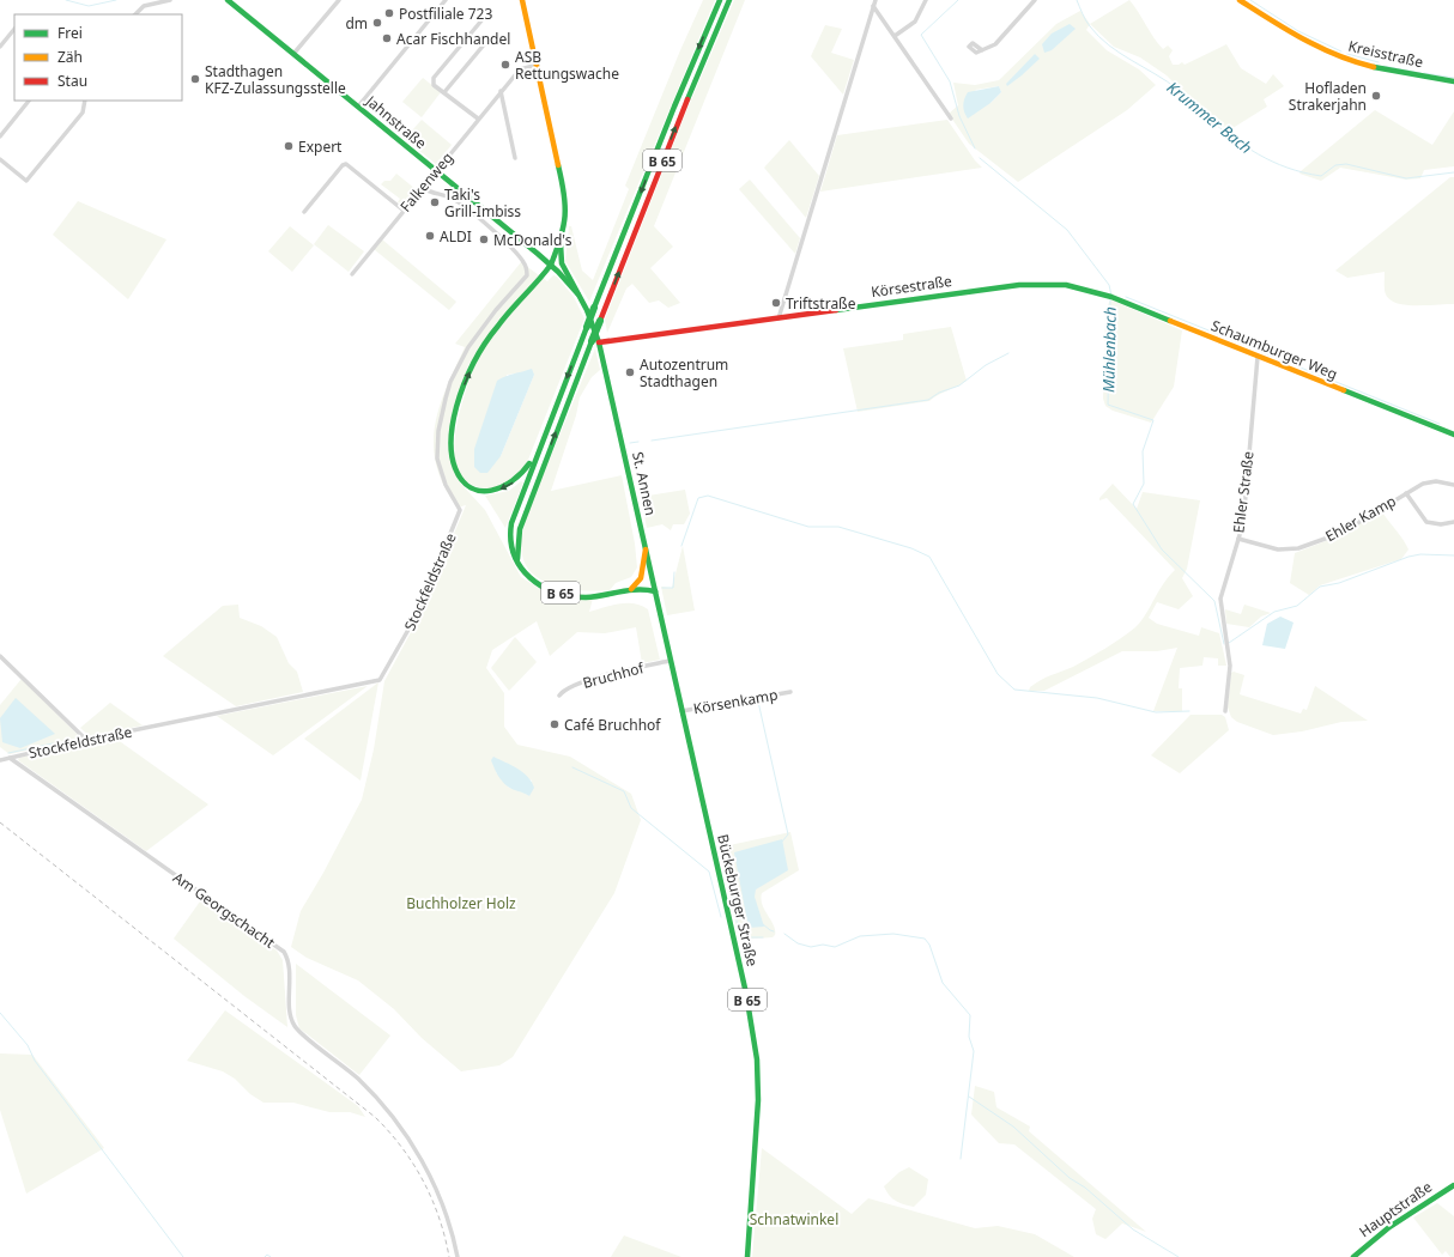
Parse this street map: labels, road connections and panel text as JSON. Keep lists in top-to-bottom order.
{
  "streets": {
    "main road": [
      "Kreisstraße",
      "Jahnstraße",
      "B 65",
      "Körsestraße",
      "Schaumburger Weg",
      "St. Annen",
      "Bückeburger Straße",
      "Hauptstraße"
    ],
    "street": [
      "Falkenweg",
      "Ehler Straße",
      "Ehler Kamp",
      "Stockfeldstraße",
      "Bruchhof",
      "Körsenkamp",
      "Am Georgschacht"
    ]
  },
  "crossings": [
    ["Jahnstraße", "Falkenweg"],
    ["Jahnstraße", "St. Annen"],
    ["B 65", "Körsestraße"],
    ["B 65", "St. Annen"],
    ["Falkenweg", "St. Annen"],
    ["Falkenweg", "Stockfeldstraße"],
    ["Körsestraße", "Schaumburger Weg"],
    ["Körsestraße", "St. Annen"],
    ["Schaumburger Weg", "Ehler Straße"],
    ["St. Annen", "Bruchhof"],
    ["St. Annen", "Bückeburger Straße"],
    ["Ehler Straße", "Ehler Kamp"],
    ["Stockfeldstraße", "Am Georgschacht"],
    ["Körsenkamp", "Bückeburger Straße"]
  ],
  "water": ["Krummer Bach", "Mühlenbach"],
  "parks": ["Buchholzer Holz", "Schnatwinkel"],
  "places": [
    "Postfiliale 723",
    "dm",
    "Acar Fischhandel",
    "ASB Rettungswache",
    "Stadthagen KFZ-Zulassungsstelle",
    "Hofladen Strakerjahn",
    "Expert",
    "Taki's Grill-Imbiss",
    "ALDI",
    "McDonald's",
    "Triftstraße",
    "Autozentrum Stadthagen",
    "Café Bruchhof"
  ],
  "legend": ["Frei", "Zäh", "Stau"]
}
